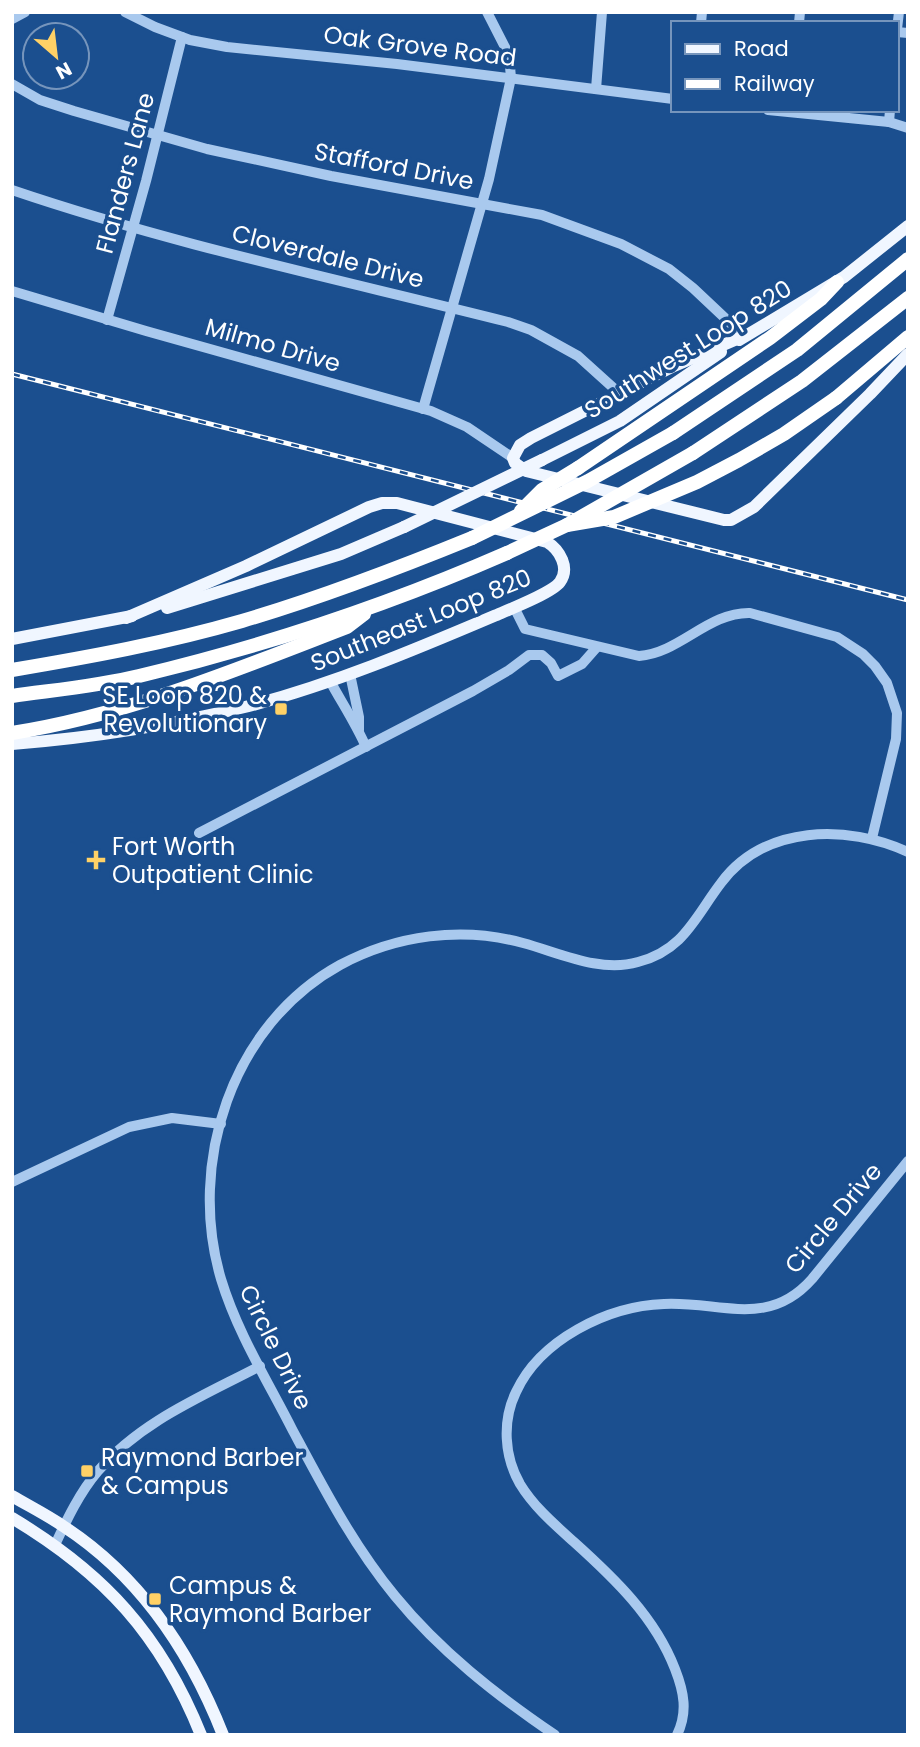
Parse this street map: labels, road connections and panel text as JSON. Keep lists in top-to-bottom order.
{
  "streets": {
    "main road": ["Southwest Loop 820", "Southeast Loop 820"],
    "street": [
      "Oak Grove Road",
      "Stafford Drive",
      "Flanders Lane",
      "Cloverdale Drive",
      "Milmo Drive",
      "Circle Drive"
    ]
  },
  "crossings": [
    ["Oak Grove Road", "Flanders Lane"],
    ["Stafford Drive", "Flanders Lane"],
    ["Stafford Drive", "Southwest Loop 820"],
    ["Flanders Lane", "Cloverdale Drive"],
    ["Flanders Lane", "Milmo Drive"],
    ["Southwest Loop 820", "Southeast Loop 820"]
  ],
  "places": {
    "transit": ["SE Loop 820 & Revolutionary", "Raymond Barber & Campus", "Campus & Raymond Barber"],
    "health": ["Fort Worth Outpatient Clinic"]
  },
  "legend": ["Road", "Railway"],
  "north": "bottom right"
}
